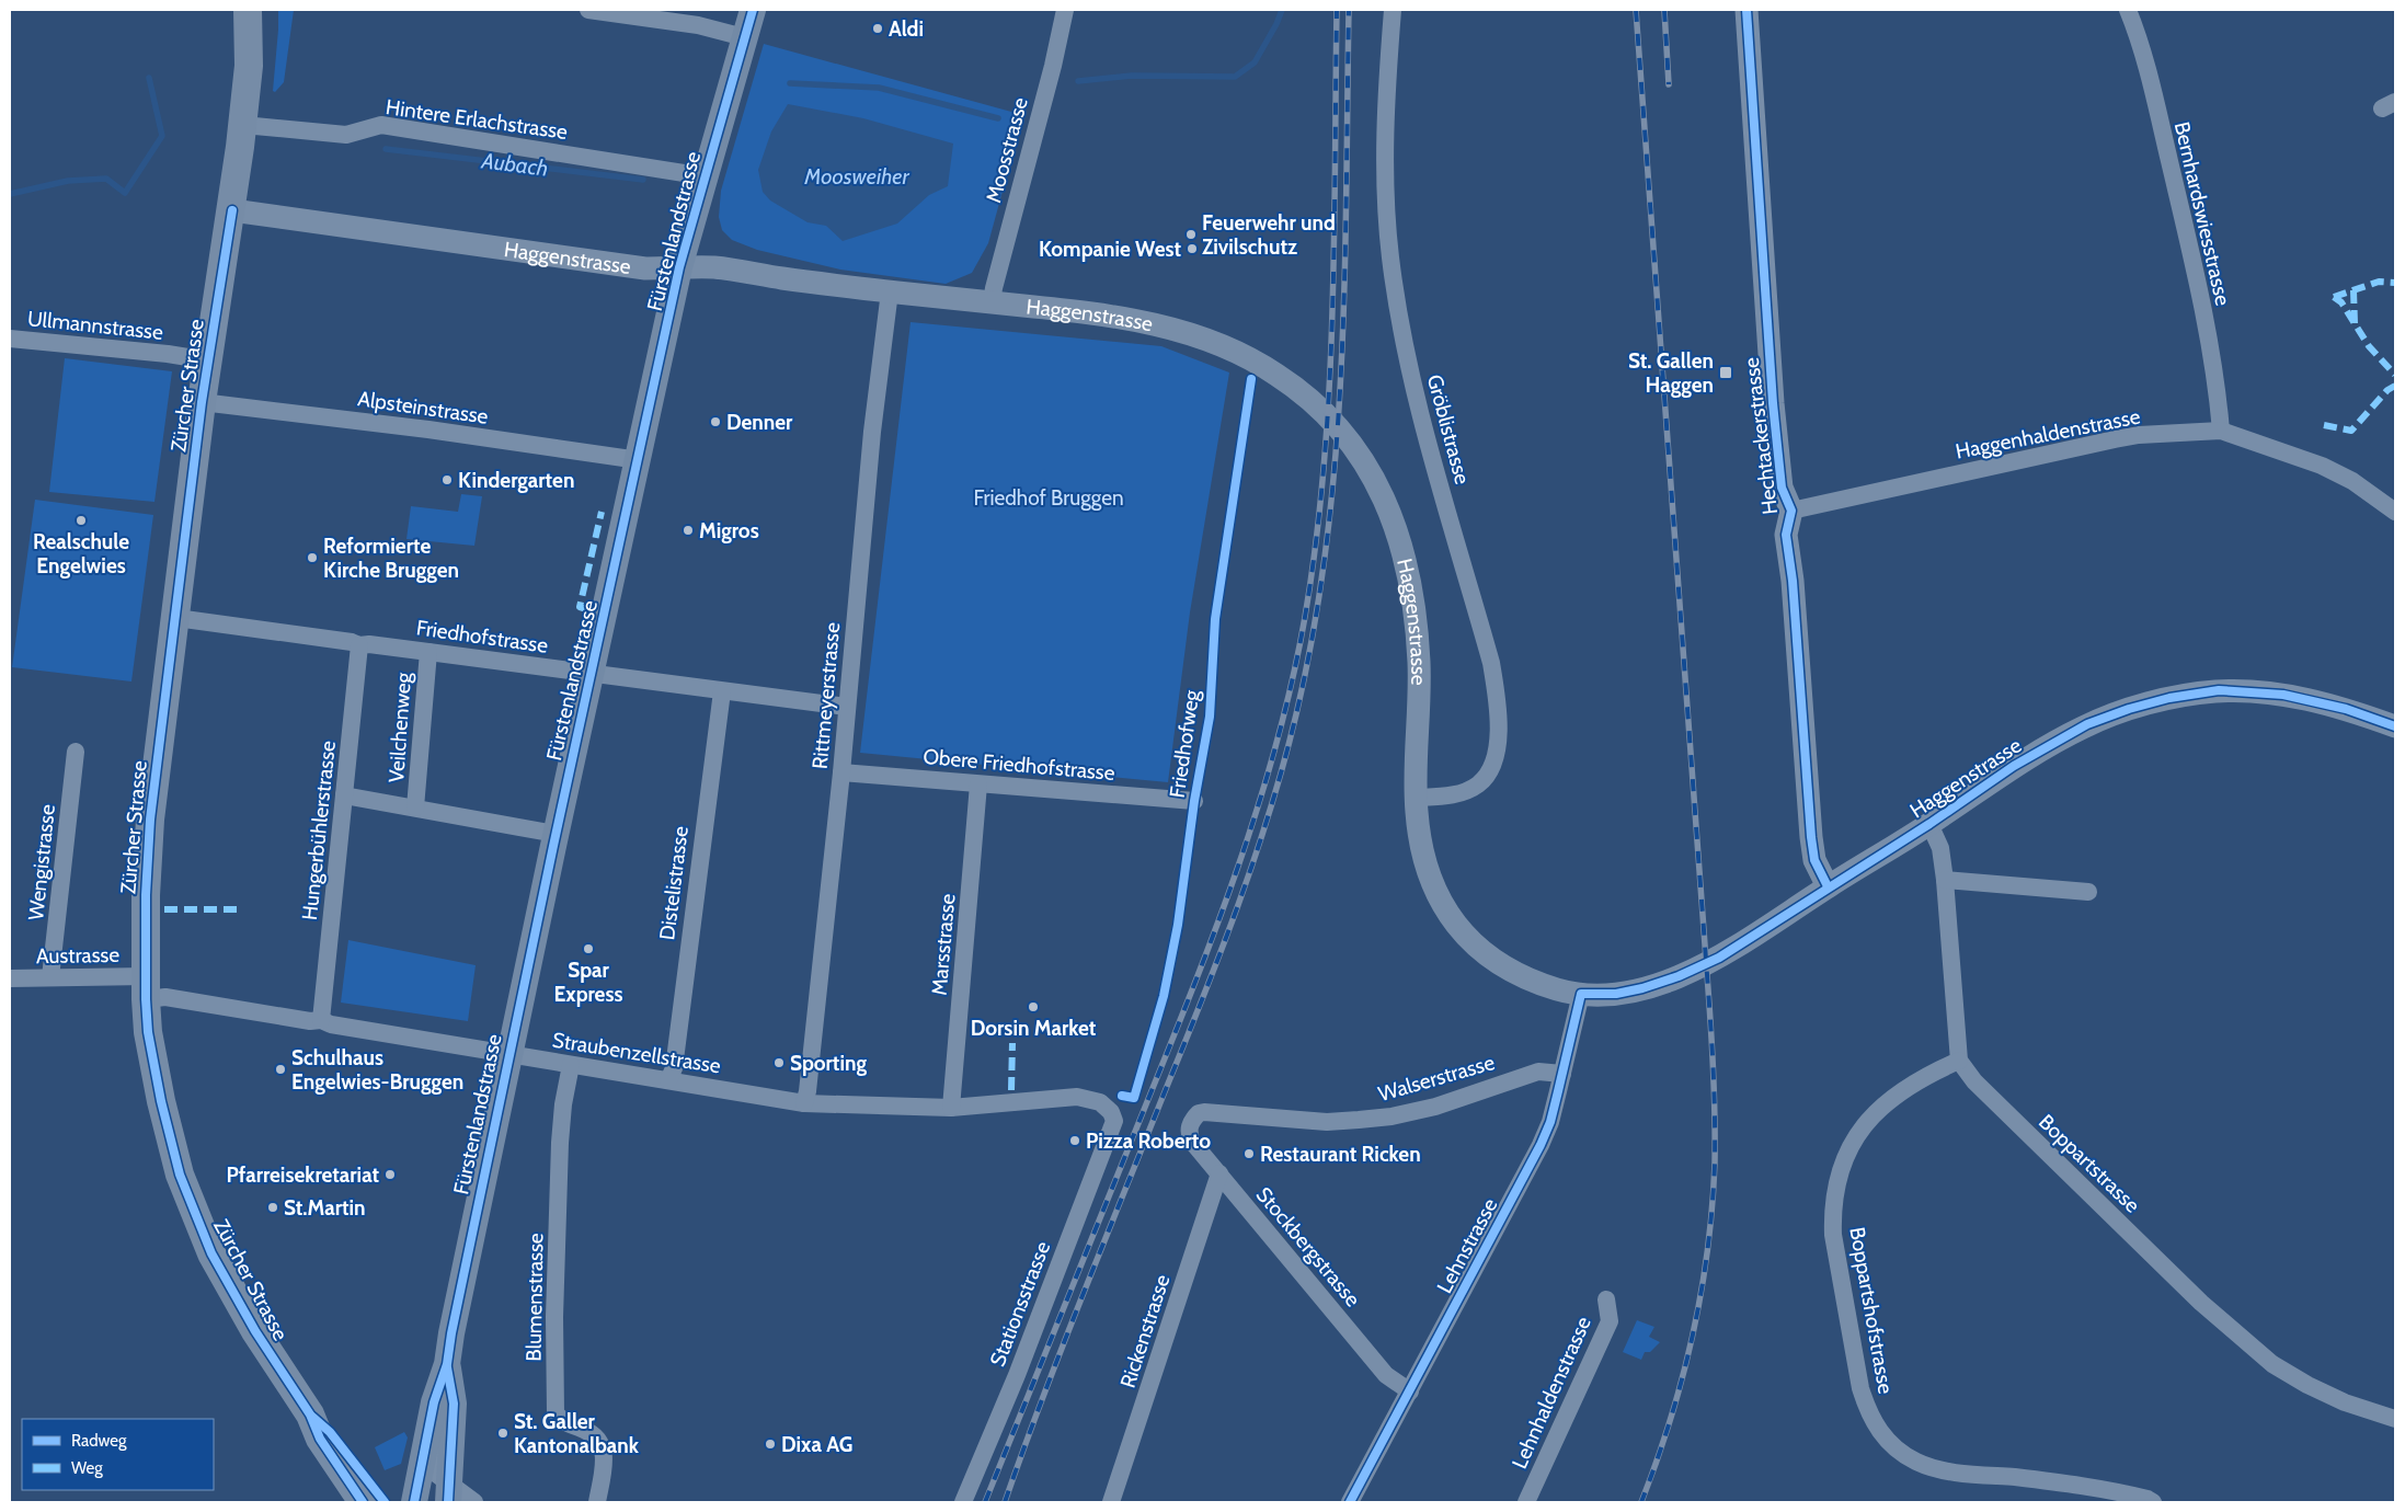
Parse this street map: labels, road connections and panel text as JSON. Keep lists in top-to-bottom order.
{
  "streets": {
    "main road": ["Fürstenlandstrasse", "Zürcher Strasse"],
    "street": [
      "Hintere Erlachstrasse",
      "Moosstrasse",
      "Bernhardswiesstrasse",
      "Haggenstrasse",
      "Ullmannstrasse",
      "Alpsteinstrasse",
      "Gröblistrasse",
      "Haggenhaldenstrasse",
      "Hechtackerstrasse",
      "Friedhofstrasse",
      "Rittmeyerstrasse",
      "Veilchenweg",
      "Obere Friedhofstrasse",
      "Hungerbühlerstrasse",
      "Wengistrasse",
      "Distelistrasse",
      "Marsstrasse",
      "Austrasse",
      "Straubenzellstrasse",
      "Walserstrasse",
      "Boppartstrasse",
      "Lehnstrasse",
      "Stockbergstrasse",
      "Blumenstrasse",
      "Stationsstrasse",
      "Boppartshofstrasse",
      "Rickenstrasse",
      "Lehnhaldenstrasse"
    ],
    "cycle path": ["Friedhofweg"]
  },
  "crossings": [
    ["Hintere Erlachstrasse", "Fürstenlandstrasse"],
    ["Hintere Erlachstrasse", "Zürcher Strasse"],
    ["Moosstrasse", "Haggenstrasse"],
    ["Bernhardswiesstrasse", "Haggenhaldenstrasse"],
    ["Fürstenlandstrasse", "Haggenstrasse"],
    ["Fürstenlandstrasse", "Alpsteinstrasse"],
    ["Fürstenlandstrasse", "Friedhofstrasse"],
    ["Fürstenlandstrasse", "Veilchenweg"],
    ["Fürstenlandstrasse", "Straubenzellstrasse"],
    ["Haggenstrasse", "Zürcher Strasse"],
    ["Haggenstrasse", "Gröblistrasse"],
    ["Haggenstrasse", "Hechtackerstrasse"],
    ["Haggenstrasse", "Rittmeyerstrasse"],
    ["Haggenstrasse", "Lehnstrasse"],
    ["Ullmannstrasse", "Zürcher Strasse"],
    ["Zürcher Strasse", "Alpsteinstrasse"],
    ["Zürcher Strasse", "Friedhofstrasse"],
    ["Zürcher Strasse", "Austrasse"],
    ["Zürcher Strasse", "Straubenzellstrasse"],
    ["Haggenhaldenstrasse", "Hechtackerstrasse"],
    ["Friedhofstrasse", "Rittmeyerstrasse"],
    ["Friedhofstrasse", "Veilchenweg"],
    ["Friedhofstrasse", "Hungerbühlerstrasse"],
    ["Friedhofstrasse", "Distelistrasse"],
    ["Rittmeyerstrasse", "Obere Friedhofstrasse"],
    ["Rittmeyerstrasse", "Straubenzellstrasse"],
    ["Veilchenweg", "Hungerbühlerstrasse"],
    ["Obere Friedhofstrasse", "Marsstrasse"],
    ["Hungerbühlerstrasse", "Straubenzellstrasse"],
    ["Wengistrasse", "Austrasse"],
    ["Distelistrasse", "Straubenzellstrasse"],
    ["Marsstrasse", "Straubenzellstrasse"],
    ["Austrasse", "Straubenzellstrasse"],
    ["Straubenzellstrasse", "Blumenstrasse"],
    ["Straubenzellstrasse", "Stationsstrasse"],
    ["Walserstrasse", "Lehnstrasse"],
    ["Walserstrasse", "Stockbergstrasse"],
    ["Boppartstrasse", "Boppartshofstrasse"],
    ["Lehnstrasse", "Stockbergstrasse"],
    ["Stockbergstrasse", "Rickenstrasse"]
  ],
  "water": ["Aubach", "Moosweiher"],
  "parks": ["Friedhof Bruggen"],
  "places": {
    "other": [
      "Aldi",
      "Feuerwehr und Zivilschutz",
      "Kompanie West",
      "Denner",
      "Kindergarten",
      "Realschule Engelwies",
      "Migros",
      "Reformierte Kirche Bruggen",
      "Spar Express",
      "Dorsin Market",
      "Sporting",
      "Schulhaus Engelwies-Bruggen",
      "Pizza Roberto",
      "Restaurant Ricken",
      "Pfarreisekretariat",
      "St.Martin",
      "St. Galler Kantonalbank",
      "Dixa AG"
    ],
    "transit": ["St. Gallen Haggen"]
  },
  "legend": ["Radweg", "Weg"]
}
